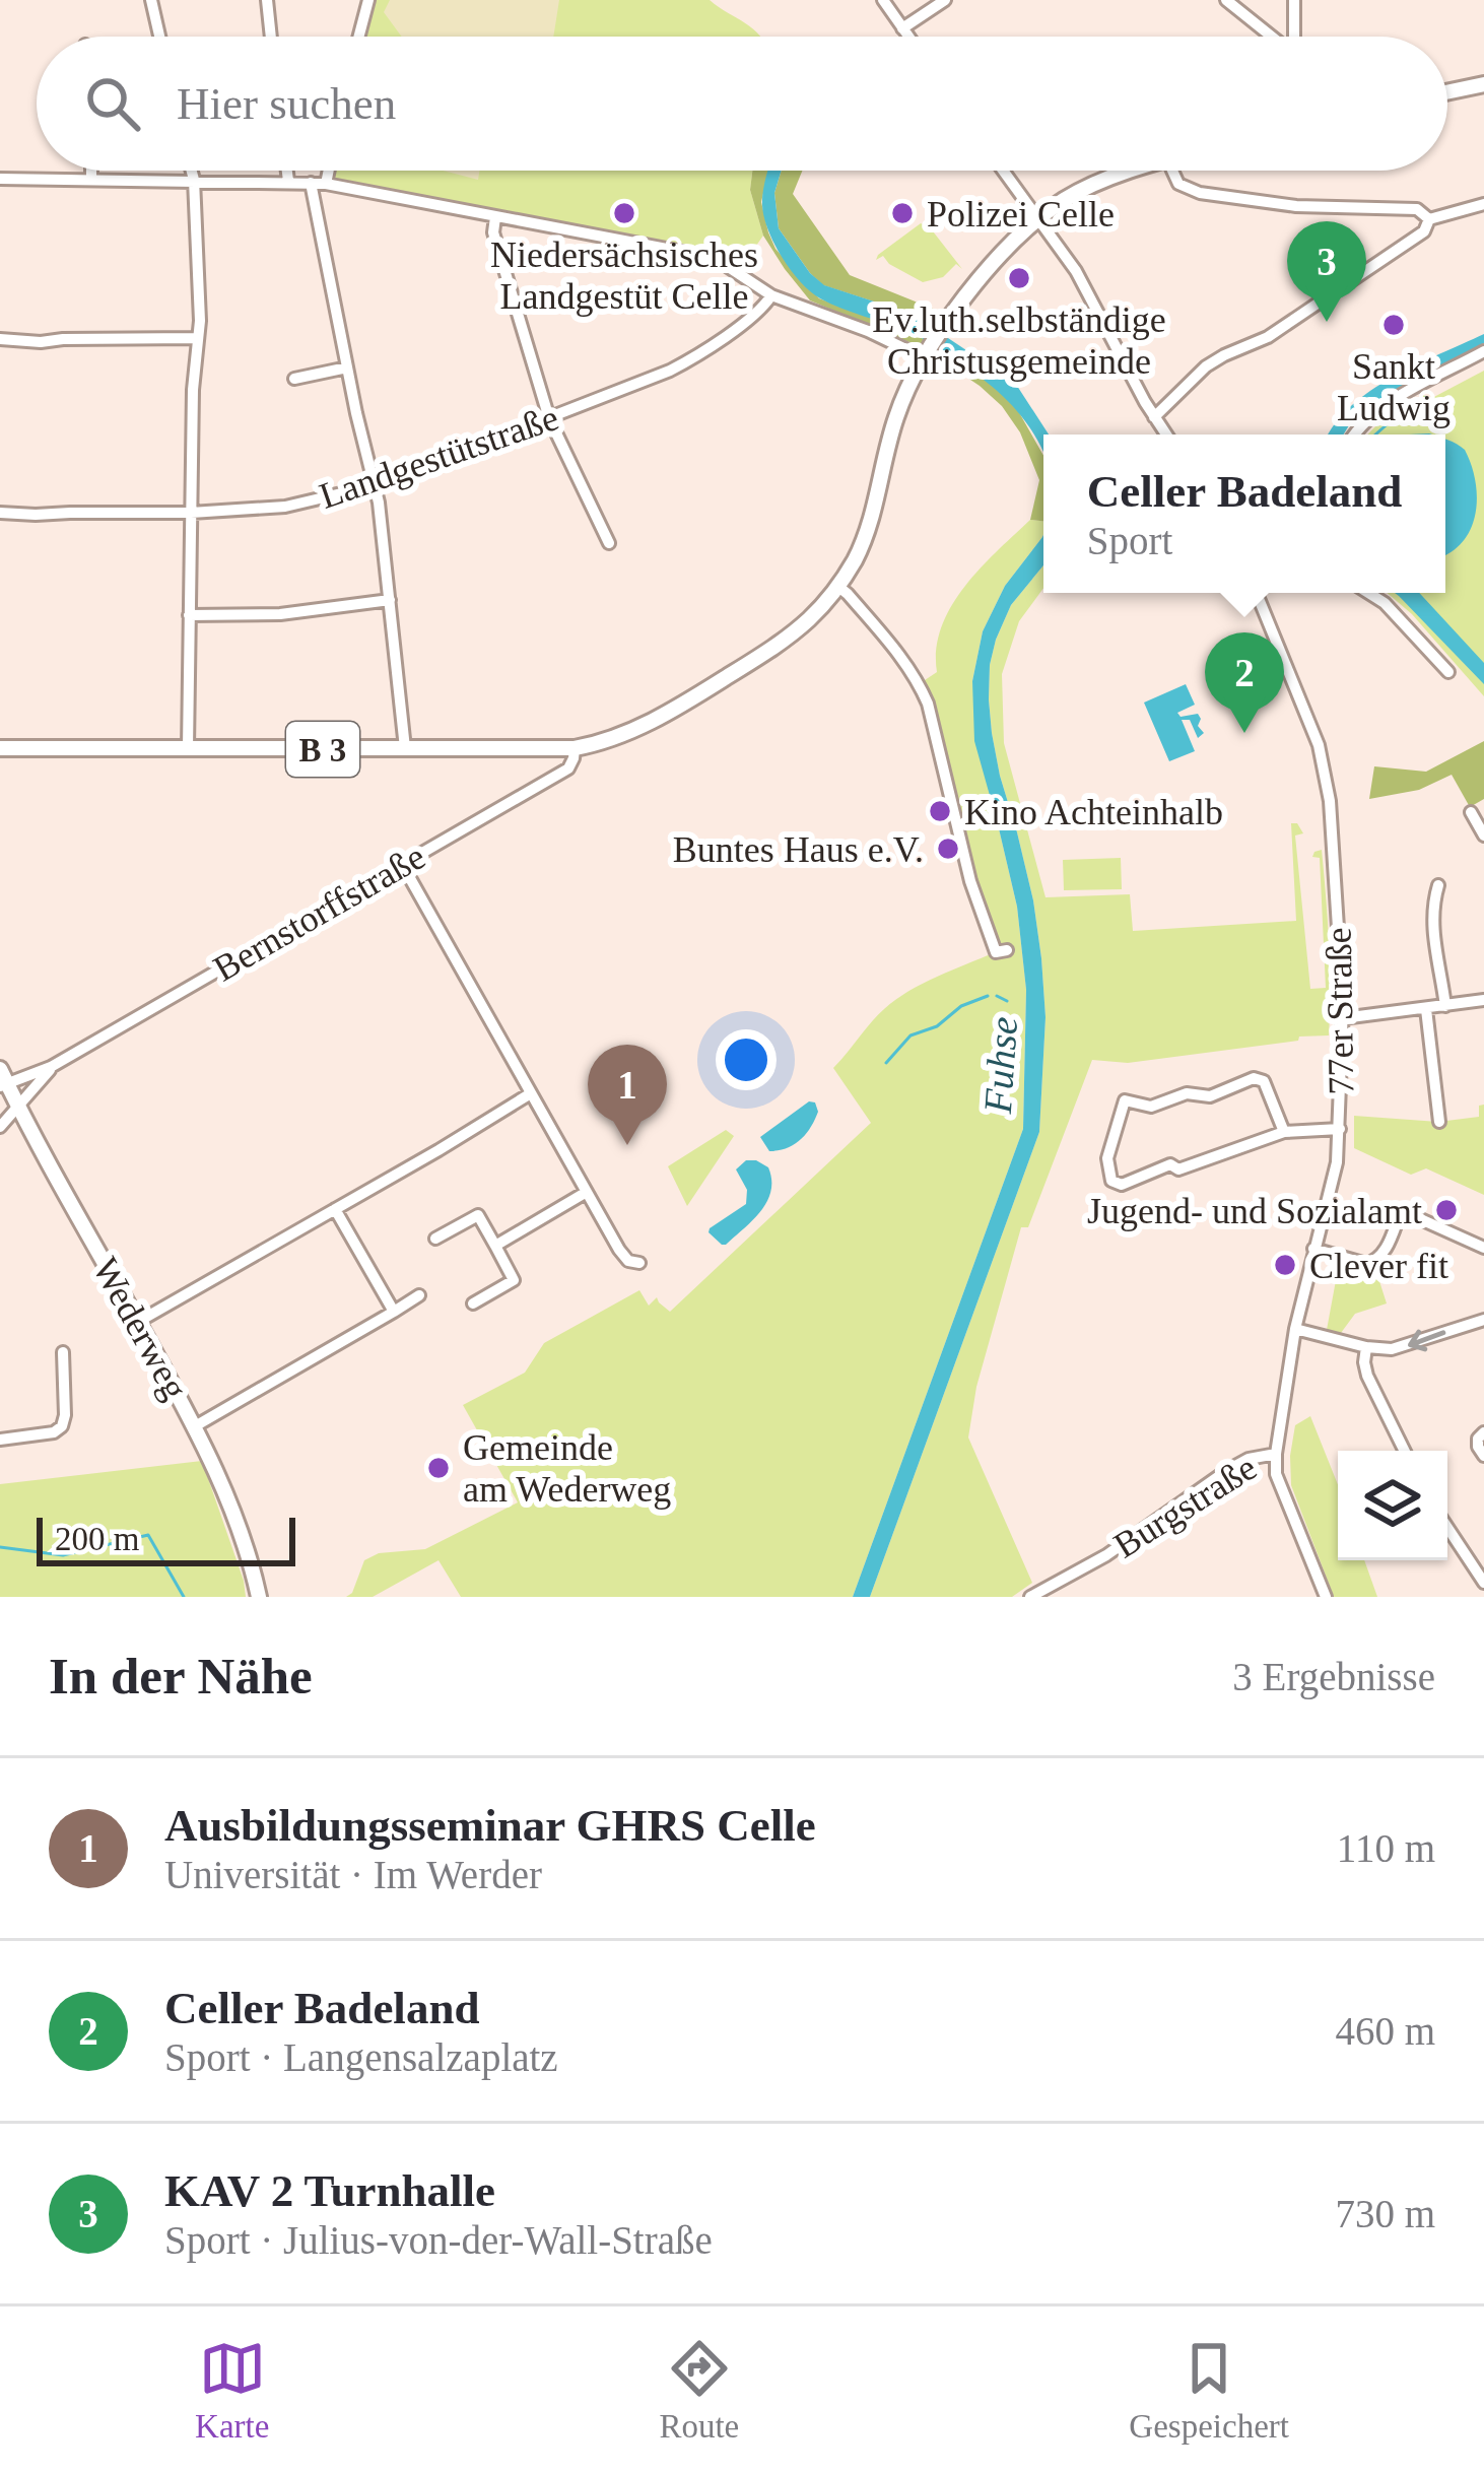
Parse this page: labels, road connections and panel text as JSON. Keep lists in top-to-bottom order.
{
  "streets": {
    "main road": ["B 3", "Wederweg"],
    "street": [
      "Landgestütstraße",
      "Bernstorffstraße",
      "77er Straße",
      "Burgstraße"
    ]
  },
  "crossings": [
    ["B 3", "Bernstorffstraße"],
    ["Bernstorffstraße", "Wederweg"],
    ["77er Straße", "Burgstraße"]
  ],
  "water": ["Fuhse"],
  "places": [
    "Niedersächsisches Landgestüt Celle",
    "Polizei Celle",
    "Ev.luth.selbständige Christusgemeinde",
    "Sankt Ludwig",
    "Kino Achteinhalb",
    "Buntes Haus e.V.",
    "Jugend- und Sozialamt",
    "Clever fit",
    "Gemeinde am Wederweg"
  ],
  "scale_bar": "200 m",
  "page": {
    "search": "Hier suchen",
    "pins": ["3", "2", "1"],
    "popup": ["Celler Badeland", "Sport"],
    "scale": "200 m",
    "heading": ["In der Nähe", "3 Ergebnisse"],
    "list": [
      {
        "mark": "1",
        "name": "Ausbildungsseminar GHRS Celle",
        "note": "Universität · Im Werder",
        "value": "110 m"
      },
      {
        "mark": "2",
        "name": "Celler Badeland",
        "note": "Sport · Langensalzaplatz",
        "value": "460 m"
      },
      {
        "mark": "3",
        "name": "KAV 2 Turnhalle",
        "note": "Sport · Julius-von-der-Wall-Straße",
        "value": "730 m"
      }
    ],
    "nav": ["Karte", "Route", "Gespeichert"]
  }
}
